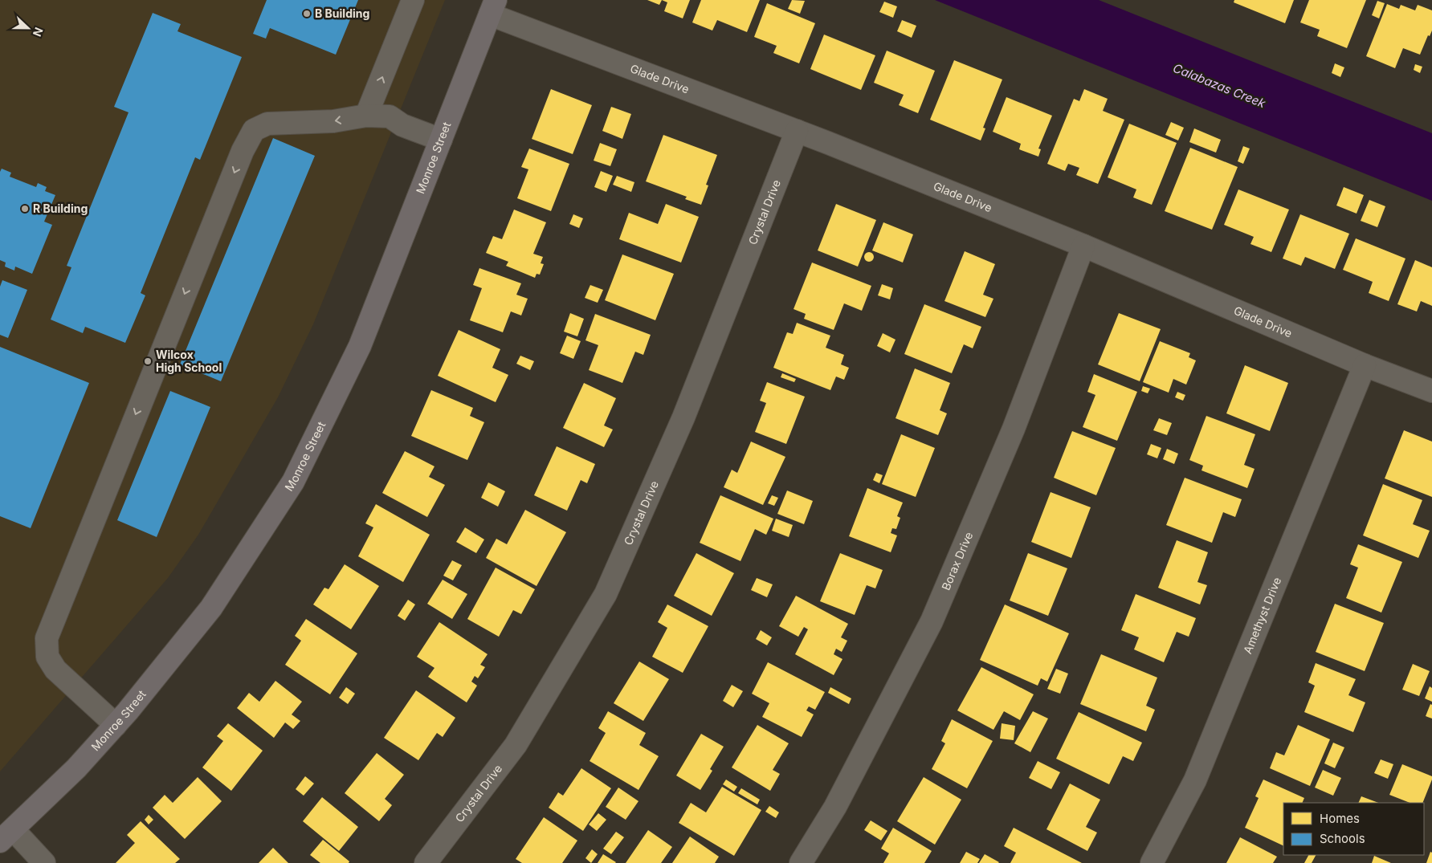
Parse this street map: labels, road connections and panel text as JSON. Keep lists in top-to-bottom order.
{
  "streets": {
    "main road": ["Monroe Street"],
    "street": [
      "Glade Drive",
      "Crystal Drive",
      "Borax Drive",
      "Amethyst Drive"
    ]
  },
  "crossings": [
    ["Glade Drive", "Monroe Street"],
    ["Glade Drive", "Crystal Drive"],
    ["Glade Drive", "Borax Drive"],
    ["Glade Drive", "Amethyst Drive"]
  ],
  "water": ["Calabazas Creek"],
  "places": ["B Building", "R Building", "Wilcox High School"],
  "legend": ["Homes", "Schools"],
  "north": "right"
}
